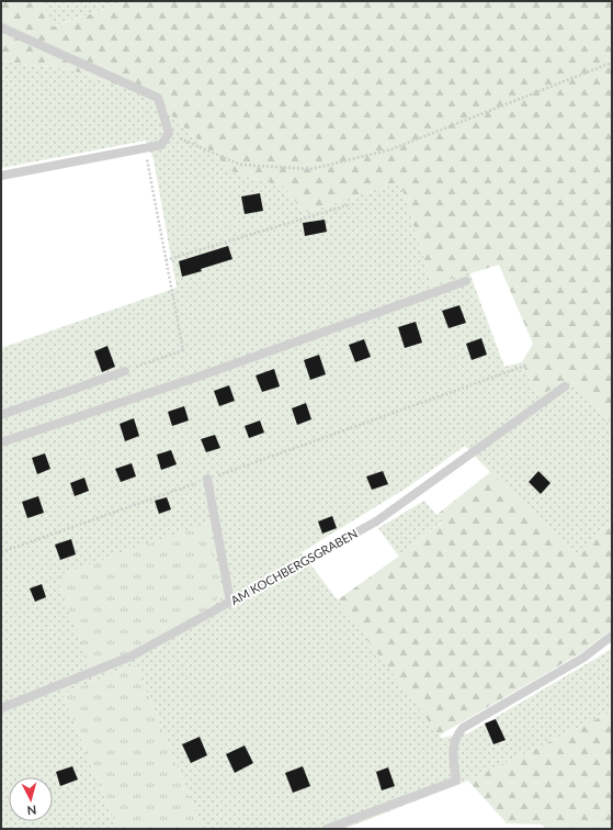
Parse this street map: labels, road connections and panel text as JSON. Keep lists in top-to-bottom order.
{
  "streets": {
    "lane": ["AM KOCHBERGSGRABEN"]
  },
  "north": "bottom"
}
